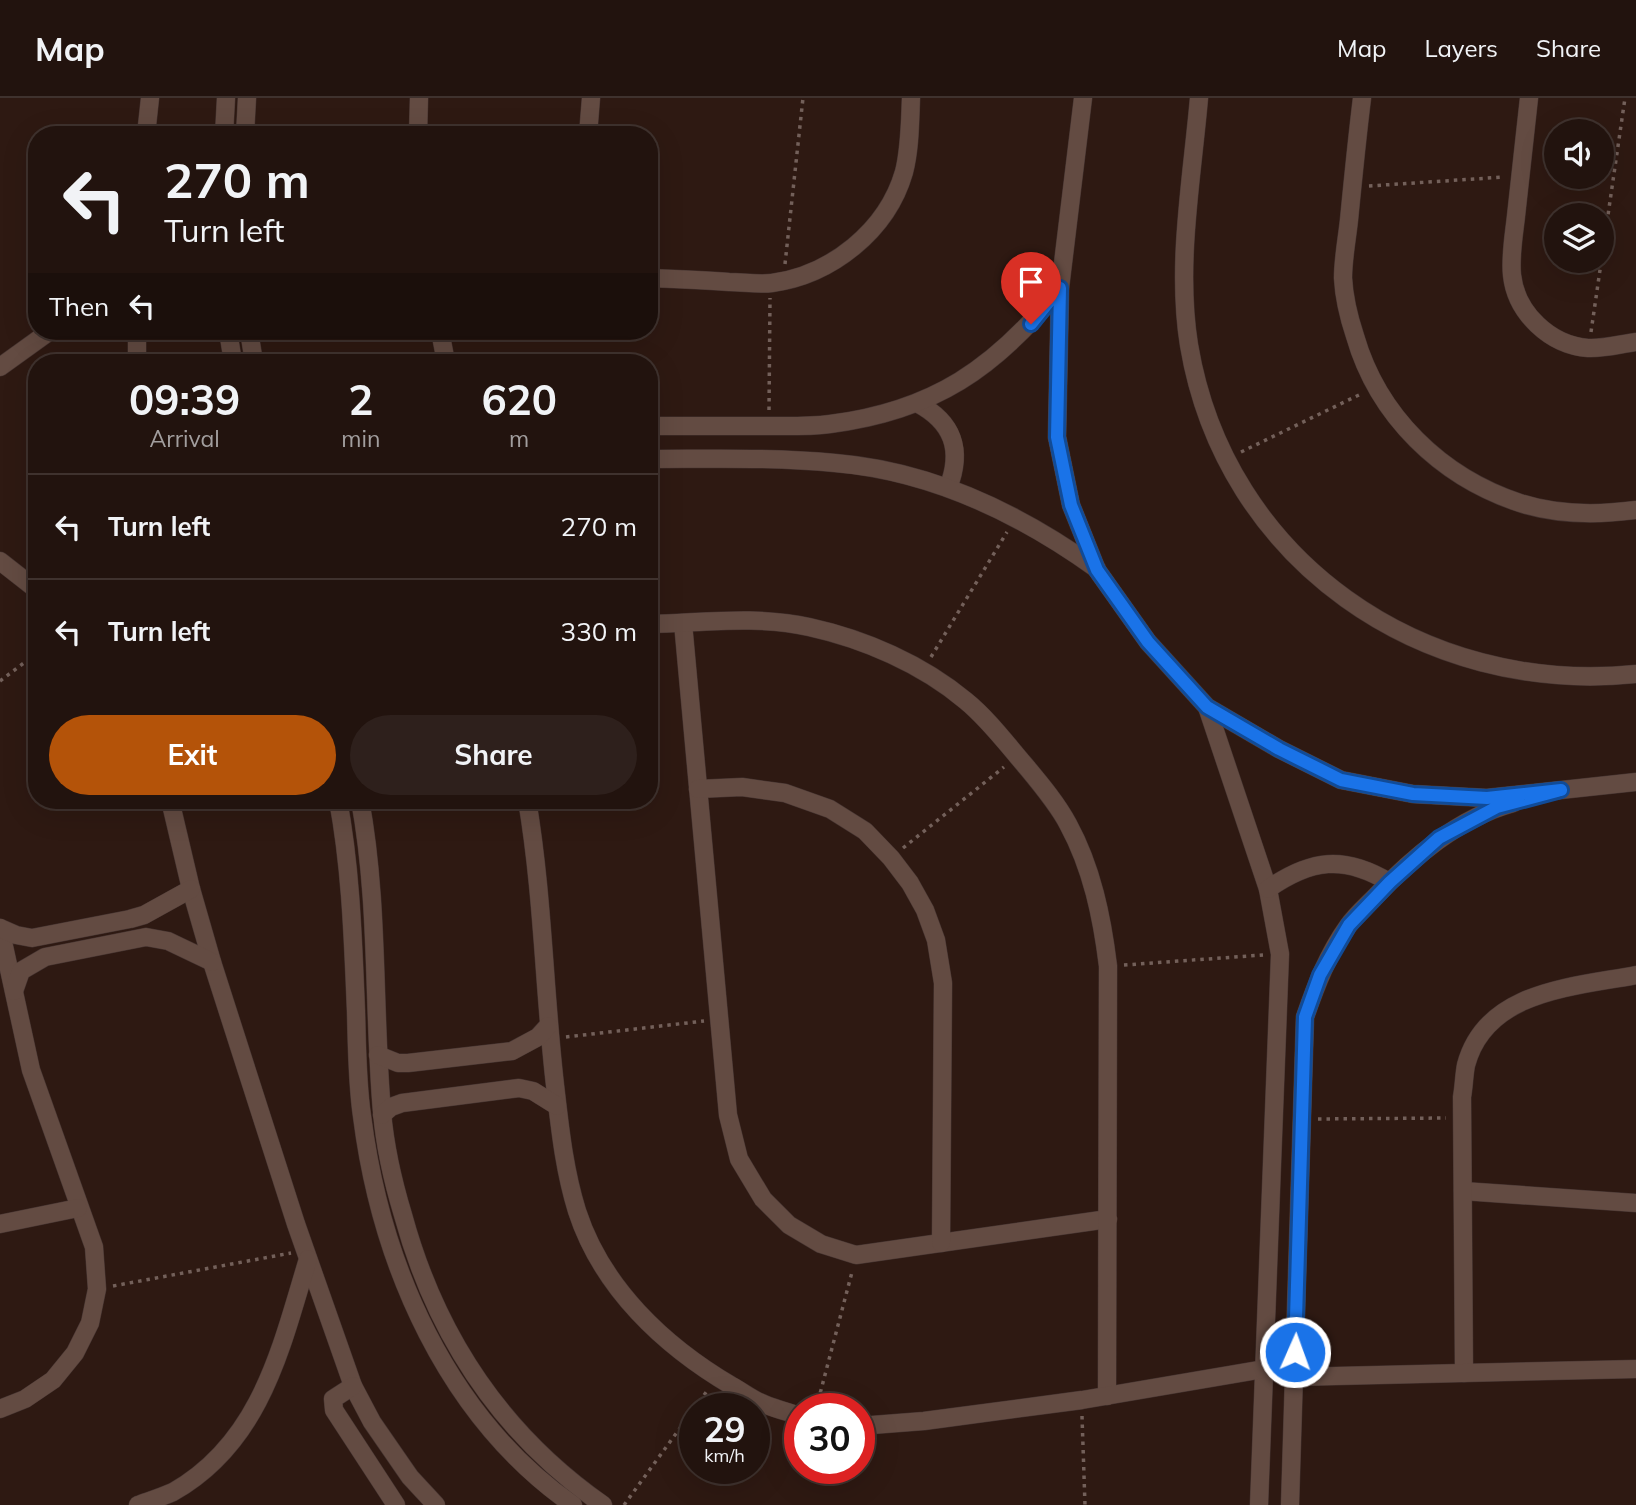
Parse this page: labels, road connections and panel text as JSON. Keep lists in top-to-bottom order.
{
  "page": {
    "header": "Map",
    "nav": ["Map", "Layers", "Share"],
    "turn": ["270 m", "Turn left"],
    "then": "Then",
    "eta": [
      "09:39",
      "Arrival",
      "2",
      "min",
      "620",
      "m"
    ],
    "list": [
      {
        "name": "Turn left",
        "value": "270 m"
      },
      {
        "name": "Turn left",
        "value": "330 m"
      }
    ],
    "buttons": ["Exit", "Share"],
    "speed": "29 km/h",
    "limit": "30"
  }
}
